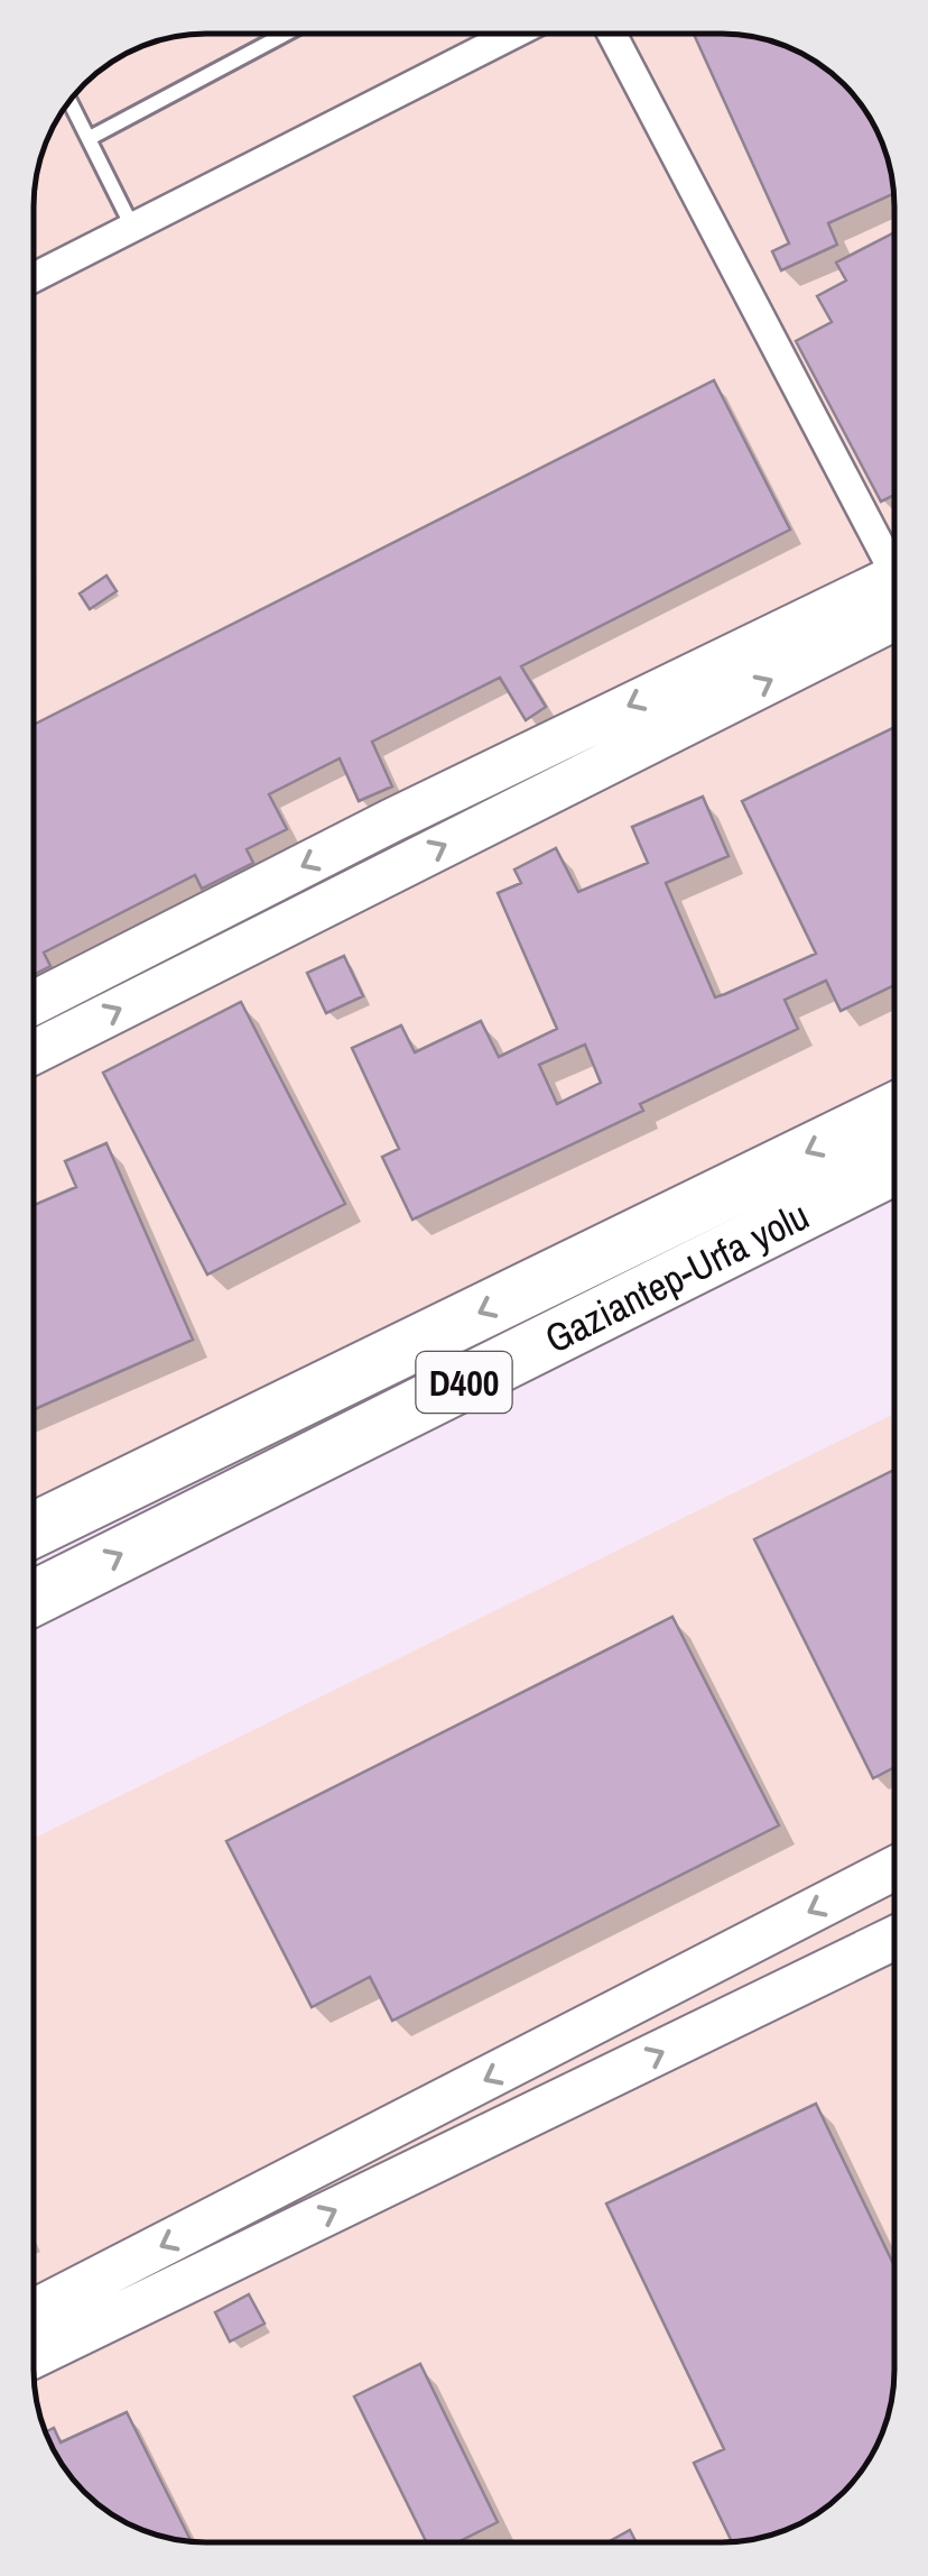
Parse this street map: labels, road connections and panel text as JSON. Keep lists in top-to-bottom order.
{
  "streets": {
    "highway": ["Gaziantep-Urfa yolu", "D400"]
  }
}
